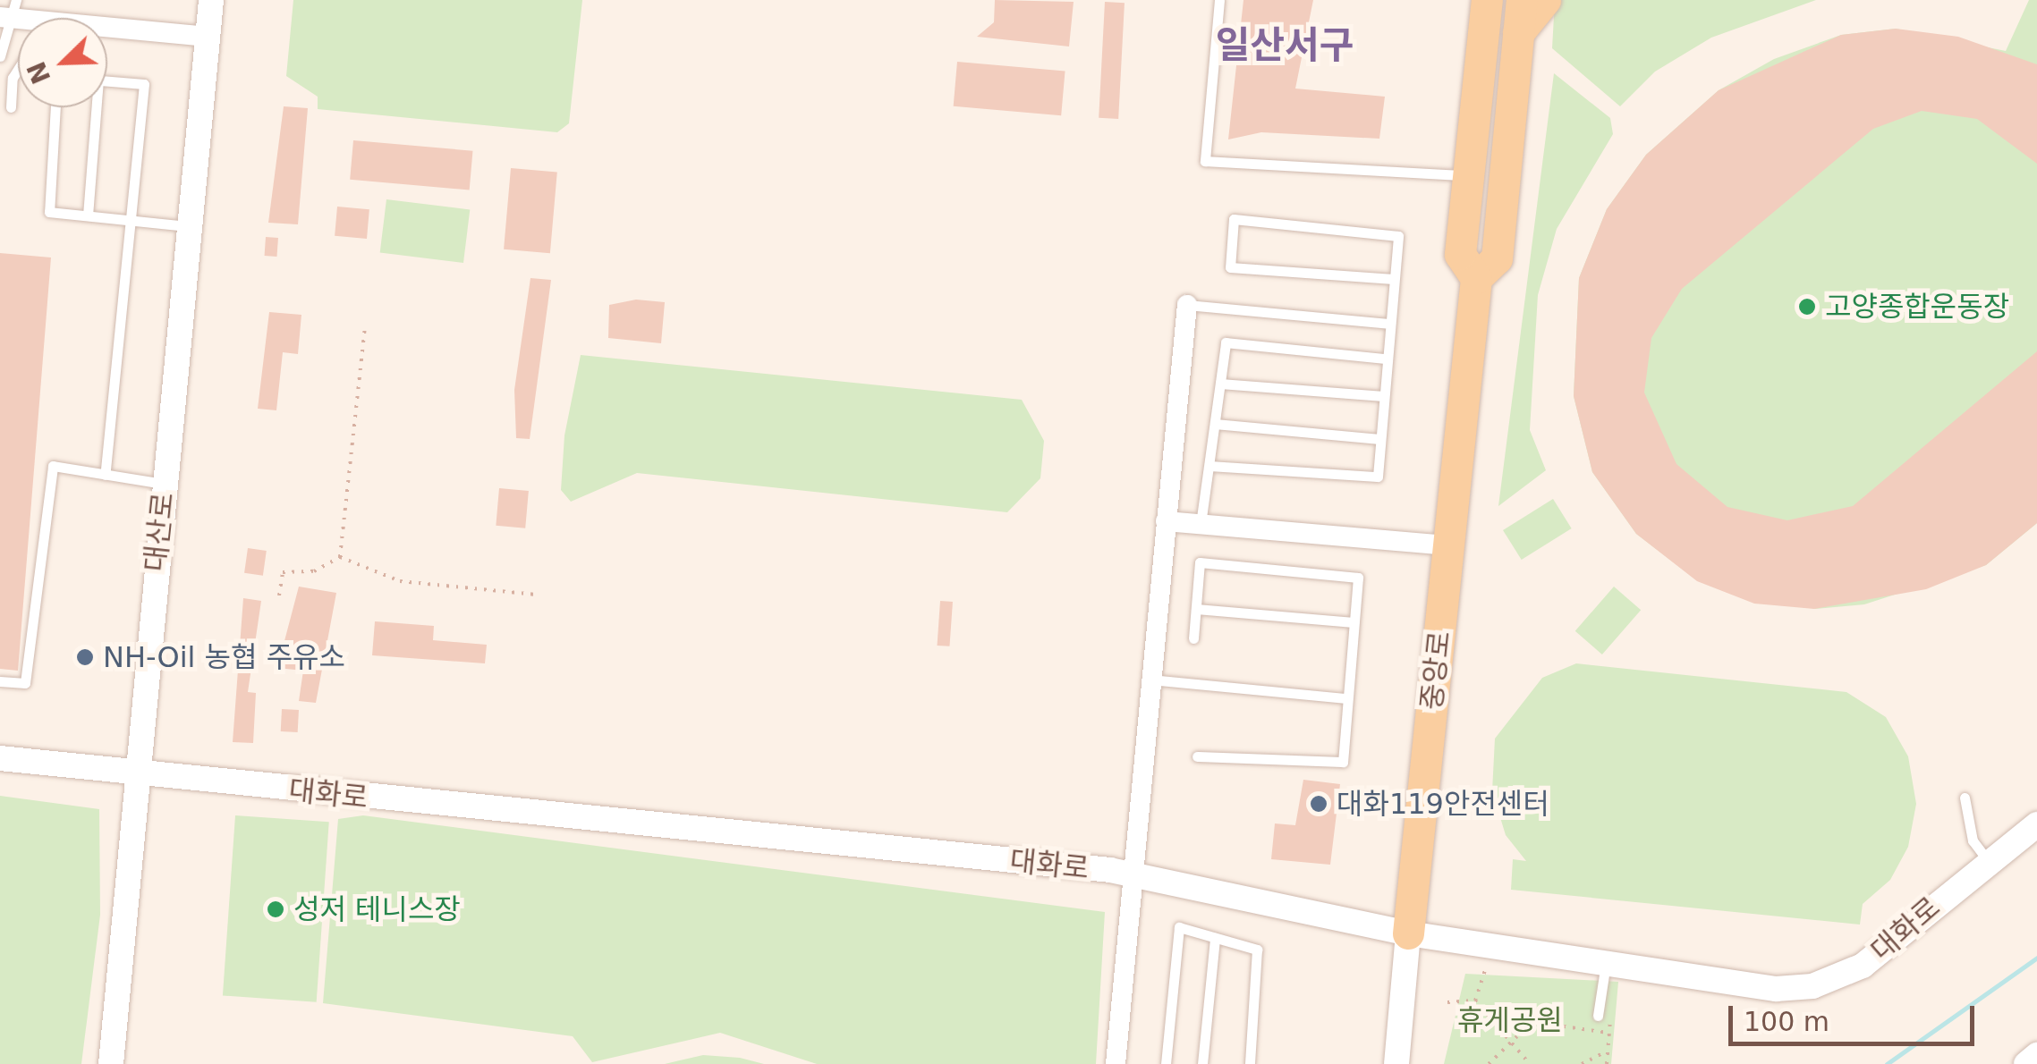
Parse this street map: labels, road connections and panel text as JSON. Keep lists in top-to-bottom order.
{
  "streets": {
    "main road": ["중앙로"],
    "street": ["대산로", "대화로"]
  },
  "crossings": [
    ["대산로", "대화로"],
    ["중앙로", "대화로"]
  ],
  "districts": ["일산서구"],
  "parks": ["휴게공원"],
  "places": [
    "고양종합운동장",
    "NH-Oil 농협 주유소",
    "대화119안전센터",
    "성저 테니스장"
  ],
  "scale_bar": "100 m",
  "north": "bottom left"
}
